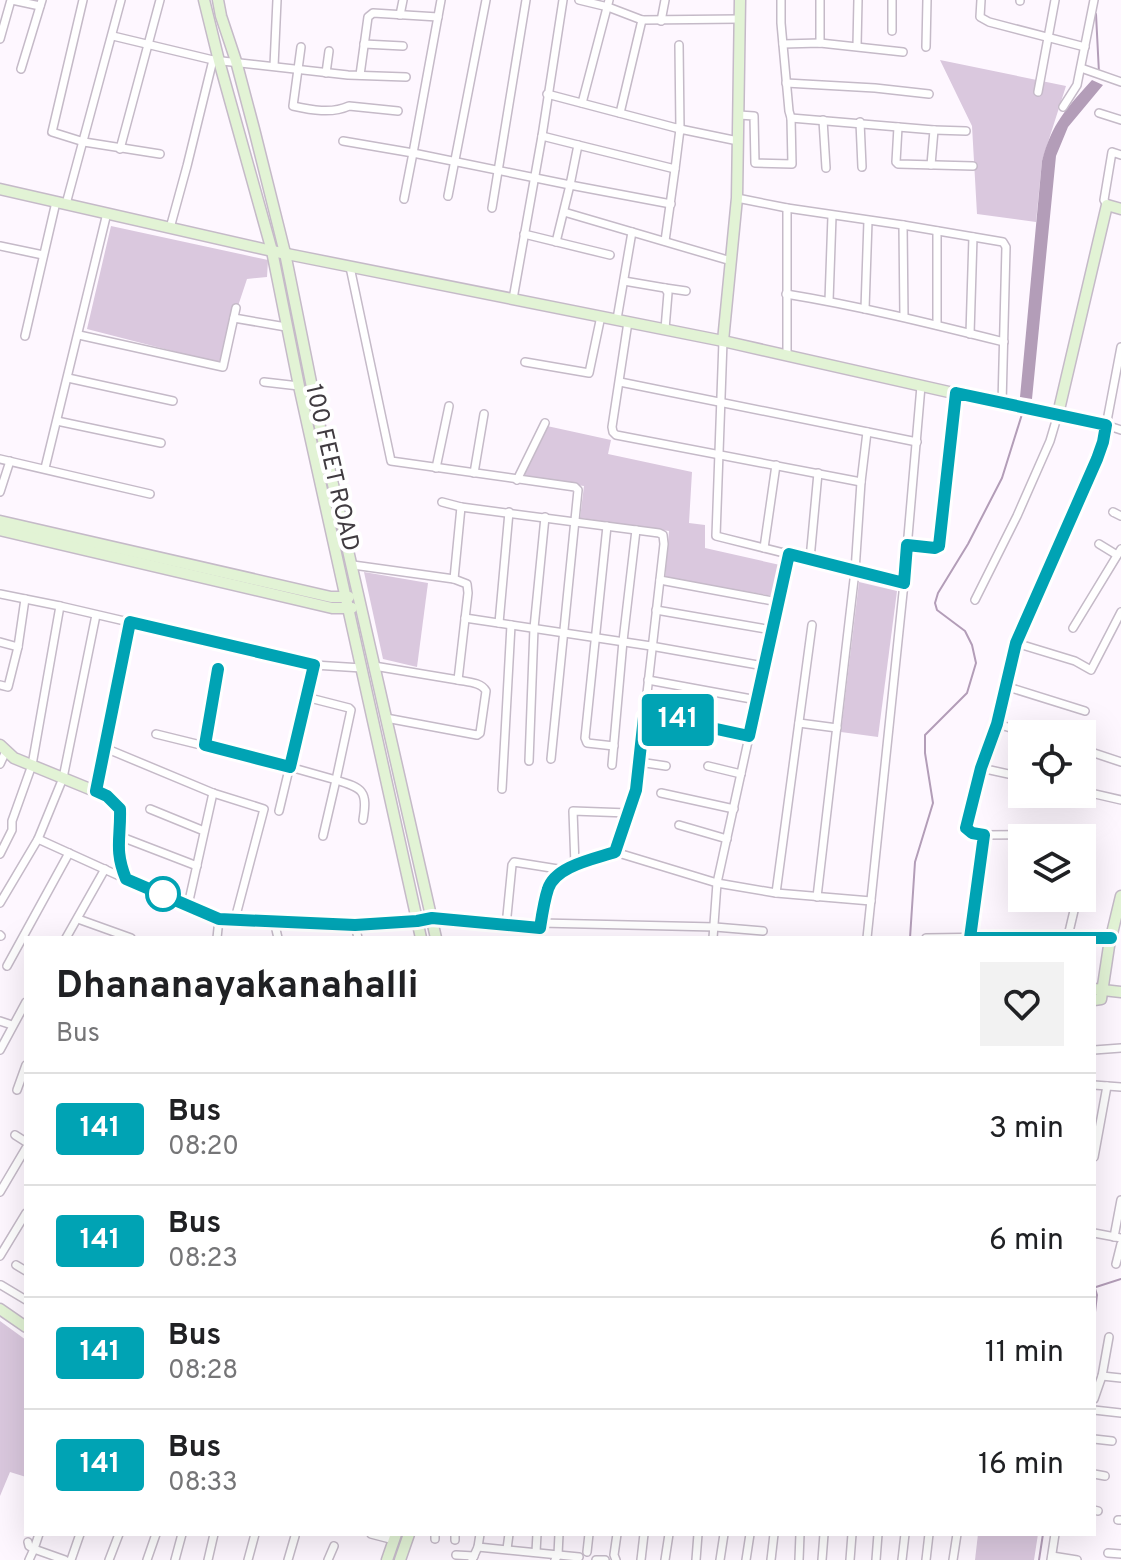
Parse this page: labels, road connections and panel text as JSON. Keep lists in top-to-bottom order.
{
  "streets": {
    "street": ["100 FEET ROAD"]
  },
  "lines": ["bus line 141"],
  "page": {
    "on_map": "141",
    "heading": ["Dhananayakanahalli", "Bus"],
    "list": [
      {
        "mark": "141",
        "name": "Bus",
        "note": "08:20",
        "value": "3 min"
      },
      {
        "mark": "141",
        "name": "Bus",
        "note": "08:23",
        "value": "6 min"
      },
      {
        "mark": "141",
        "name": "Bus",
        "note": "08:28",
        "value": "11 min"
      },
      {
        "mark": "141",
        "name": "Bus",
        "note": "08:33",
        "value": "16 min"
      }
    ]
  }
}
